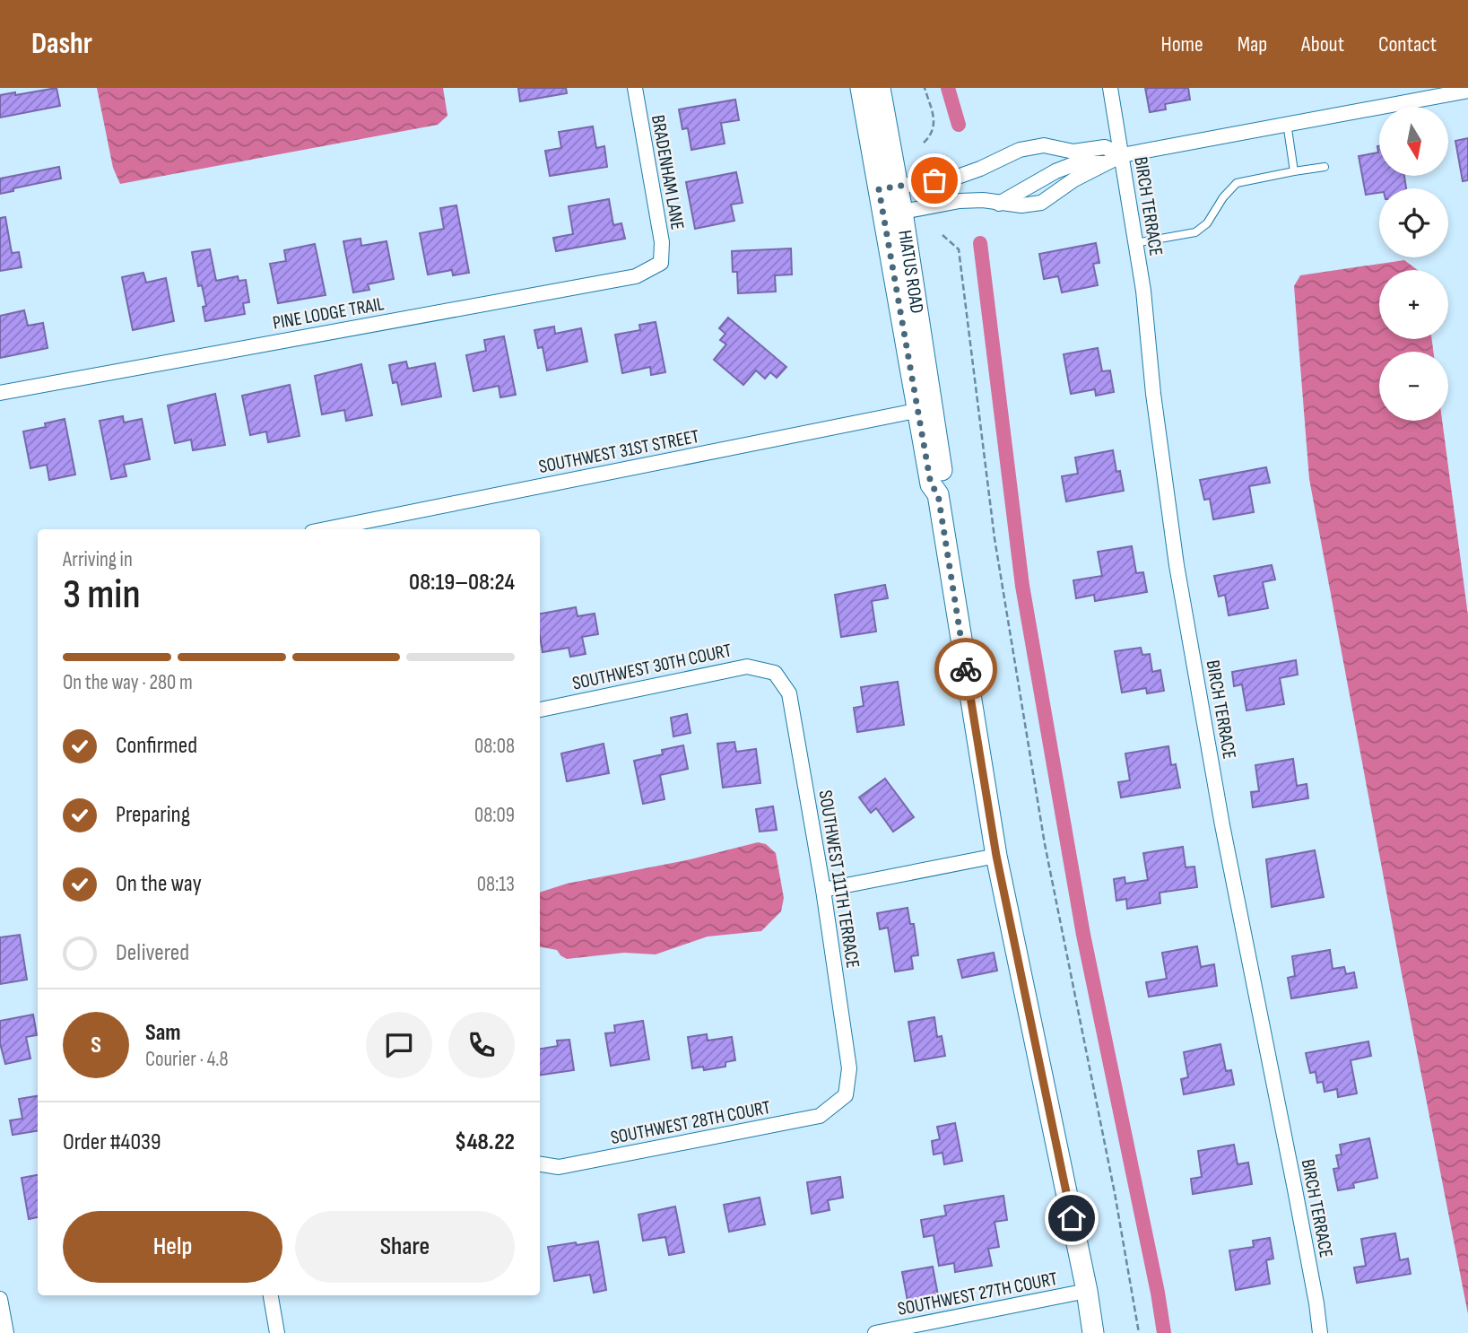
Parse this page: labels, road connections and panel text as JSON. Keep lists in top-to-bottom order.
{
  "streets": {
    "street": [
      "BRADENHAM LANE",
      "BIRCH TERRACE",
      "HIATUS ROAD",
      "PINE LODGE TRAIL",
      "SOUTHWEST 31ST STREET",
      "SOUTHWEST 30TH COURT",
      "SOUTHWEST 111TH TERRACE",
      "SOUTHWEST 28TH COURT",
      "SOUTHWEST 27TH COURT"
    ]
  },
  "crossings": [
    ["BRADENHAM LANE", "PINE LODGE TRAIL"],
    ["HIATUS ROAD", "SOUTHWEST 31ST STREET"],
    ["HIATUS ROAD", "SOUTHWEST 27TH COURT"],
    ["SOUTHWEST 30TH COURT", "SOUTHWEST 111TH TERRACE"],
    ["SOUTHWEST 111TH TERRACE", "SOUTHWEST 28TH COURT"]
  ],
  "north": "bottom",
  "page": {
    "header": "Dashr",
    "nav": [
      "Home",
      "Map",
      "About",
      "Contact"
    ],
    "map_buttons": ["+", "−"],
    "heading": ["3 min", "Arriving in", "08:19–08:24"],
    "panel": [
      "Sam",
      "Courier · 4.8",
      "Order #4039",
      "$48.22"
    ],
    "bar": "On the way · 280 m",
    "list": [
      ["Confirmed", "08:08"],
      ["Preparing", "08:09"],
      ["On the way", "08:13"],
      "Delivered"
    ],
    "round": "S",
    "buttons": ["Help", "Share"]
  }
}
